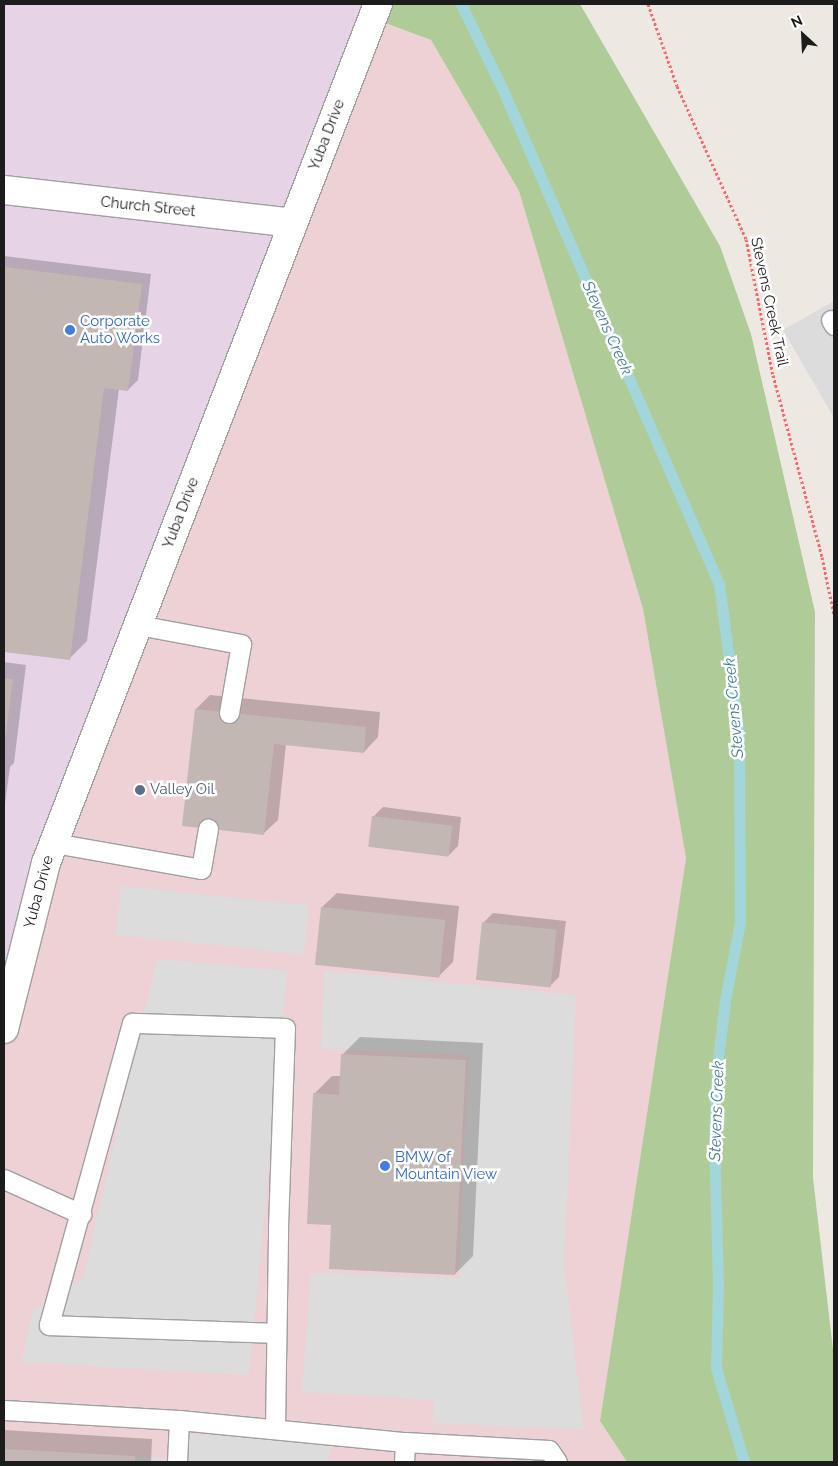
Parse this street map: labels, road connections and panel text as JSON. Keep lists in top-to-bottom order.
{
  "streets": {
    "street": ["Yuba Drive", "Church Street"],
    "path": ["Stevens Creek Trail"]
  },
  "crossings": [
    ["Yuba Drive", "Church Street"]
  ],
  "water": ["Stevens Creek"],
  "places": ["Corporate Auto Works", "Valley Oil", "BMW of Mountain View"],
  "north": "top left"
}
